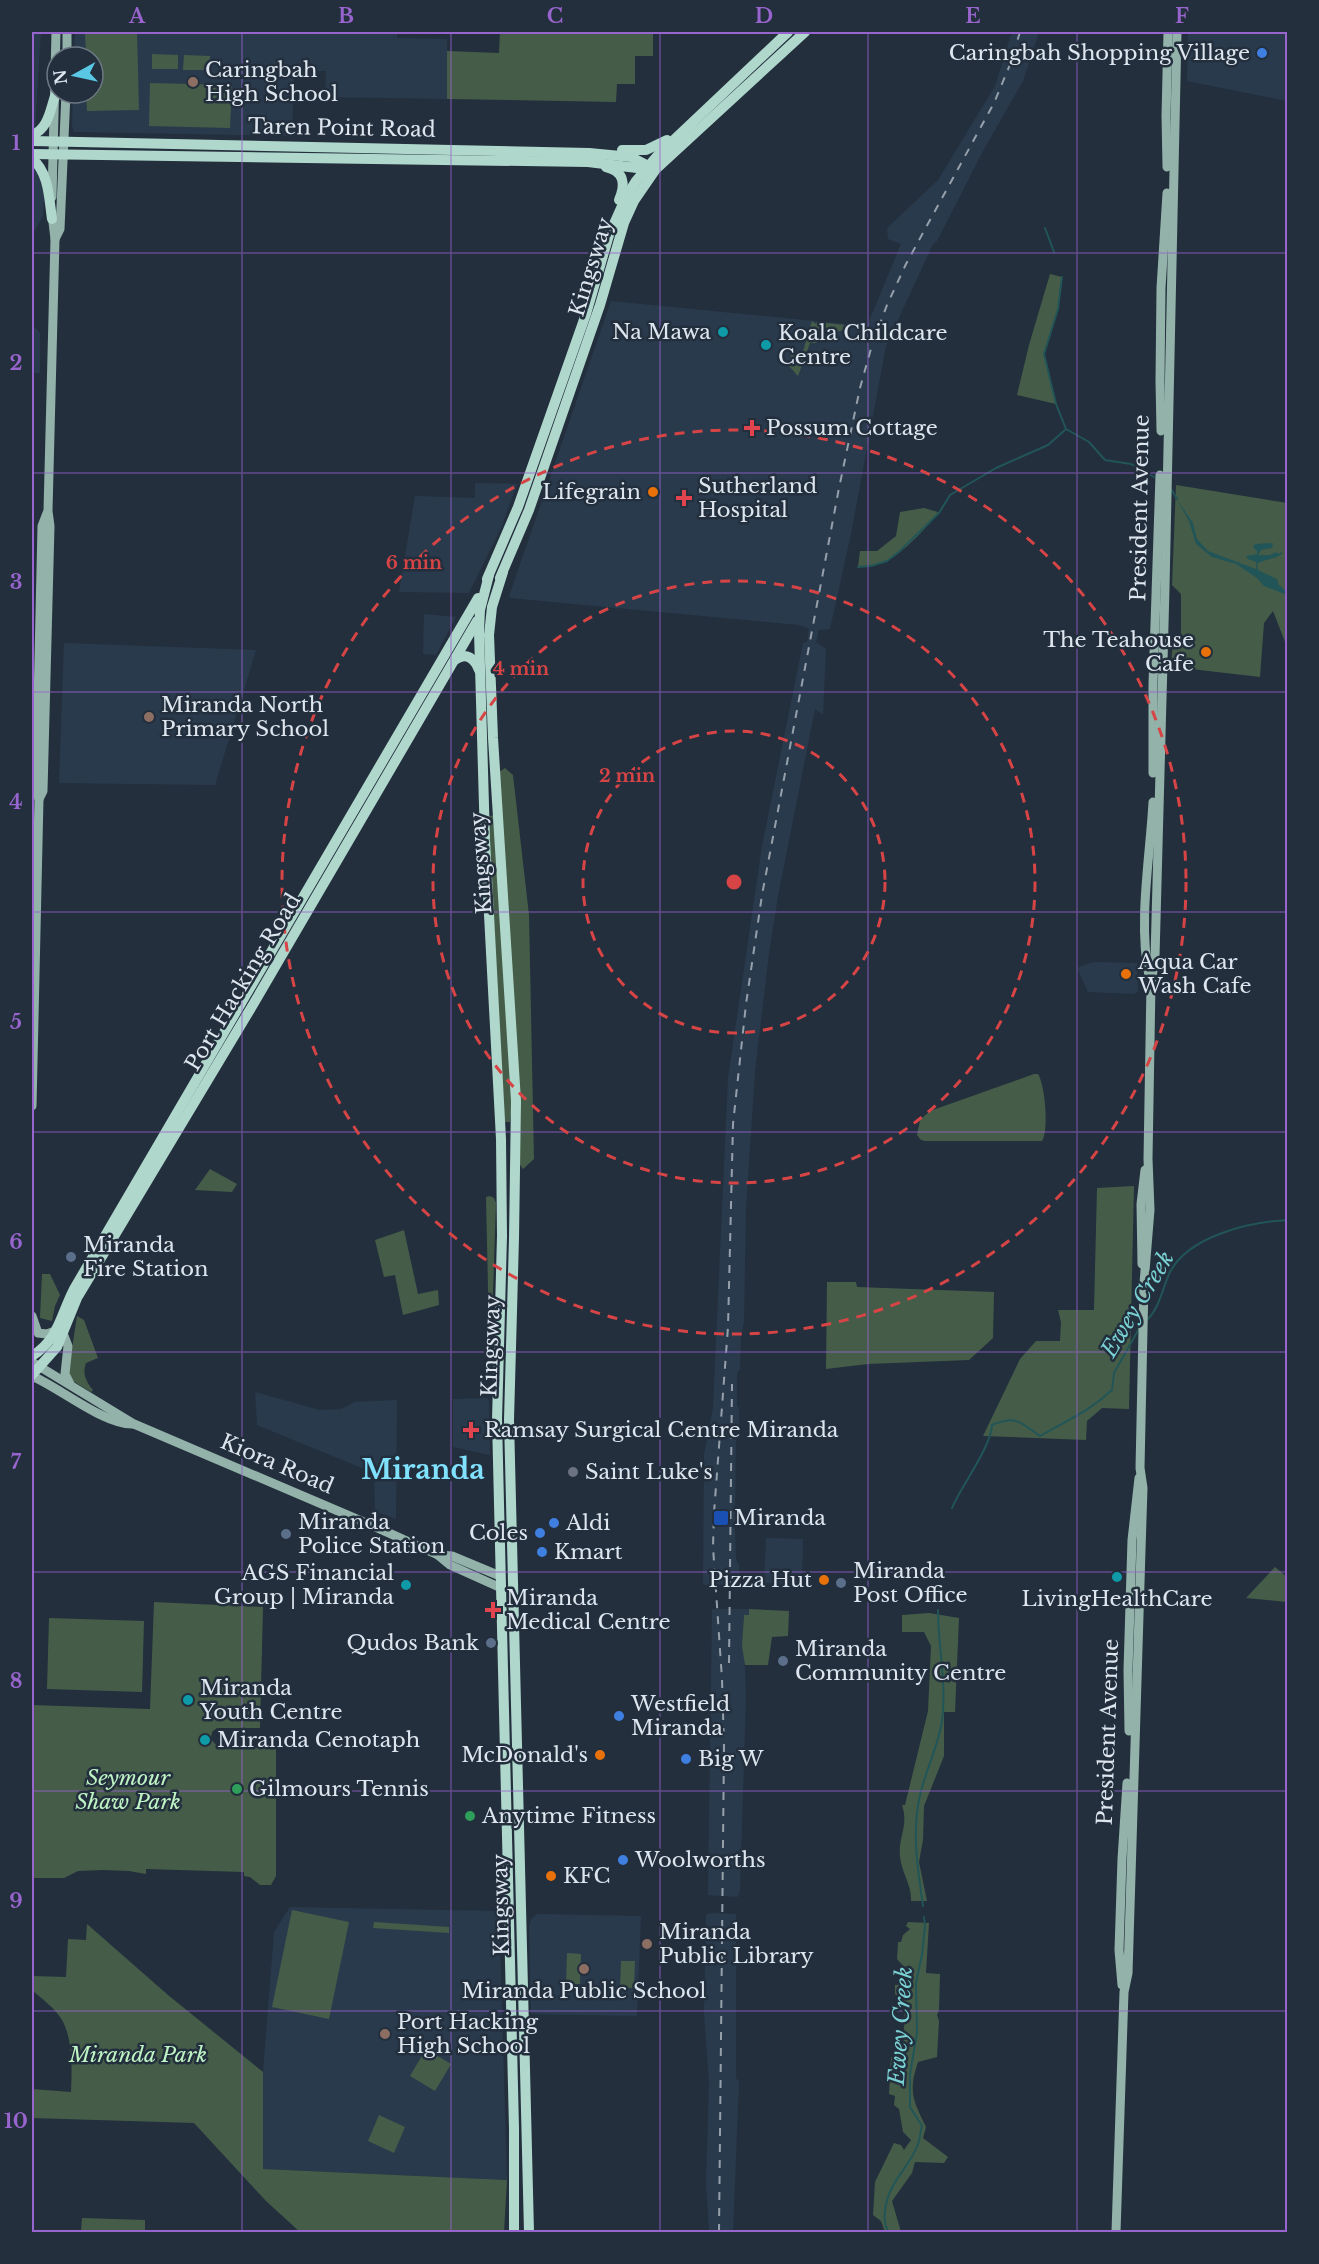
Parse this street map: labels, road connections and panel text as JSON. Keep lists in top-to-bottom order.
{
  "streets": {
    "main road": [
      "Taren Point Road",
      "Kingsway",
      "President Avenue",
      "Port Hacking Road",
      "Kiora Road"
    ]
  },
  "crossings": [
    ["Taren Point Road", "Kingsway"],
    ["Kingsway", "Port Hacking Road"],
    ["Kingsway", "Kiora Road"],
    ["Port Hacking Road", "Kiora Road"]
  ],
  "districts": ["Miranda"],
  "water": ["Ewey Creek"],
  "parks": ["Seymour Shaw Park", "Miranda Park"],
  "places": {
    "other": [
      "Caringbah Shopping Village",
      "Caringbah High School",
      "Na Mawa",
      "Koala Childcare Centre",
      "Lifegrain",
      "The Teahouse Cafe",
      "Miranda North Primary School",
      "Aqua Car Wash Cafe",
      "Miranda Fire Station",
      "Saint Luke's",
      "Aldi",
      "Coles",
      "Miranda Police Station",
      "Kmart",
      "LivingHealthCare",
      "Pizza Hut",
      "Miranda Post Office",
      "AGS Financial Group | Miranda",
      "Qudos Bank",
      "Miranda Community Centre",
      "Miranda Youth Centre",
      "Westfield Miranda",
      "Miranda Cenotaph",
      "McDonald's",
      "Big W",
      "Gilmours Tennis",
      "Anytime Fitness",
      "Woolworths",
      "KFC",
      "Miranda Public Library",
      "Miranda Public School",
      "Port Hacking High School"
    ],
    "health": [
      "Possum Cottage",
      "Sutherland Hospital",
      "Ramsay Surgical Centre Miranda",
      "Miranda Medical Centre"
    ],
    "transit": ["Miranda"]
  },
  "north": "left",
  "grid": {
    "columns": [
      "A",
      "B",
      "C",
      "D",
      "E",
      "F"
    ],
    "rows": [
      "1",
      "2",
      "3",
      "4",
      "5",
      "6",
      "7",
      "8",
      "9",
      "10"
    ]
  },
  "rings": ["6 min", "4 min", "2 min"]
}
